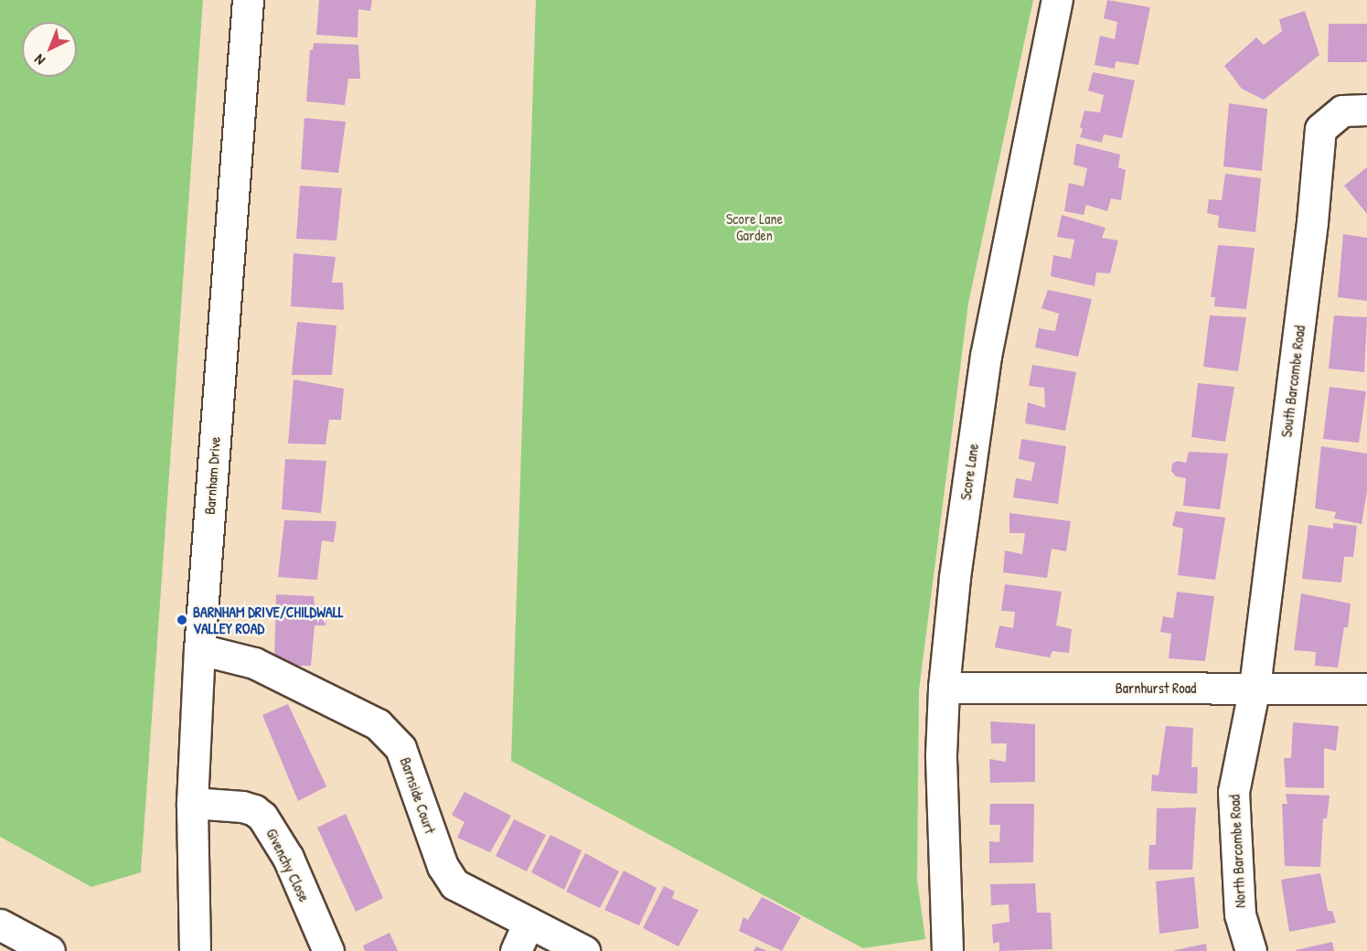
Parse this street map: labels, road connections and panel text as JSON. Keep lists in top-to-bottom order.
{
  "streets": {
    "street": [
      "South Barcombe Road",
      "Score Lane",
      "Barnham Drive",
      "Barnhurst Road",
      "Barnside Court",
      "North Barcombe Road",
      "Givenchy Close"
    ]
  },
  "crossings": [
    ["South Barcombe Road", "Barnhurst Road"],
    ["South Barcombe Road", "North Barcombe Road"],
    ["Score Lane", "Barnhurst Road"],
    ["Barnham Drive", "Barnside Court"],
    ["Barnham Drive", "Givenchy Close"],
    ["Barnhurst Road", "North Barcombe Road"]
  ],
  "parks": ["Score Lane Garden"],
  "places": ["BARNHAM DRIVE/CHILDWALL VALLEY ROAD"],
  "north": "bottom left"
}
